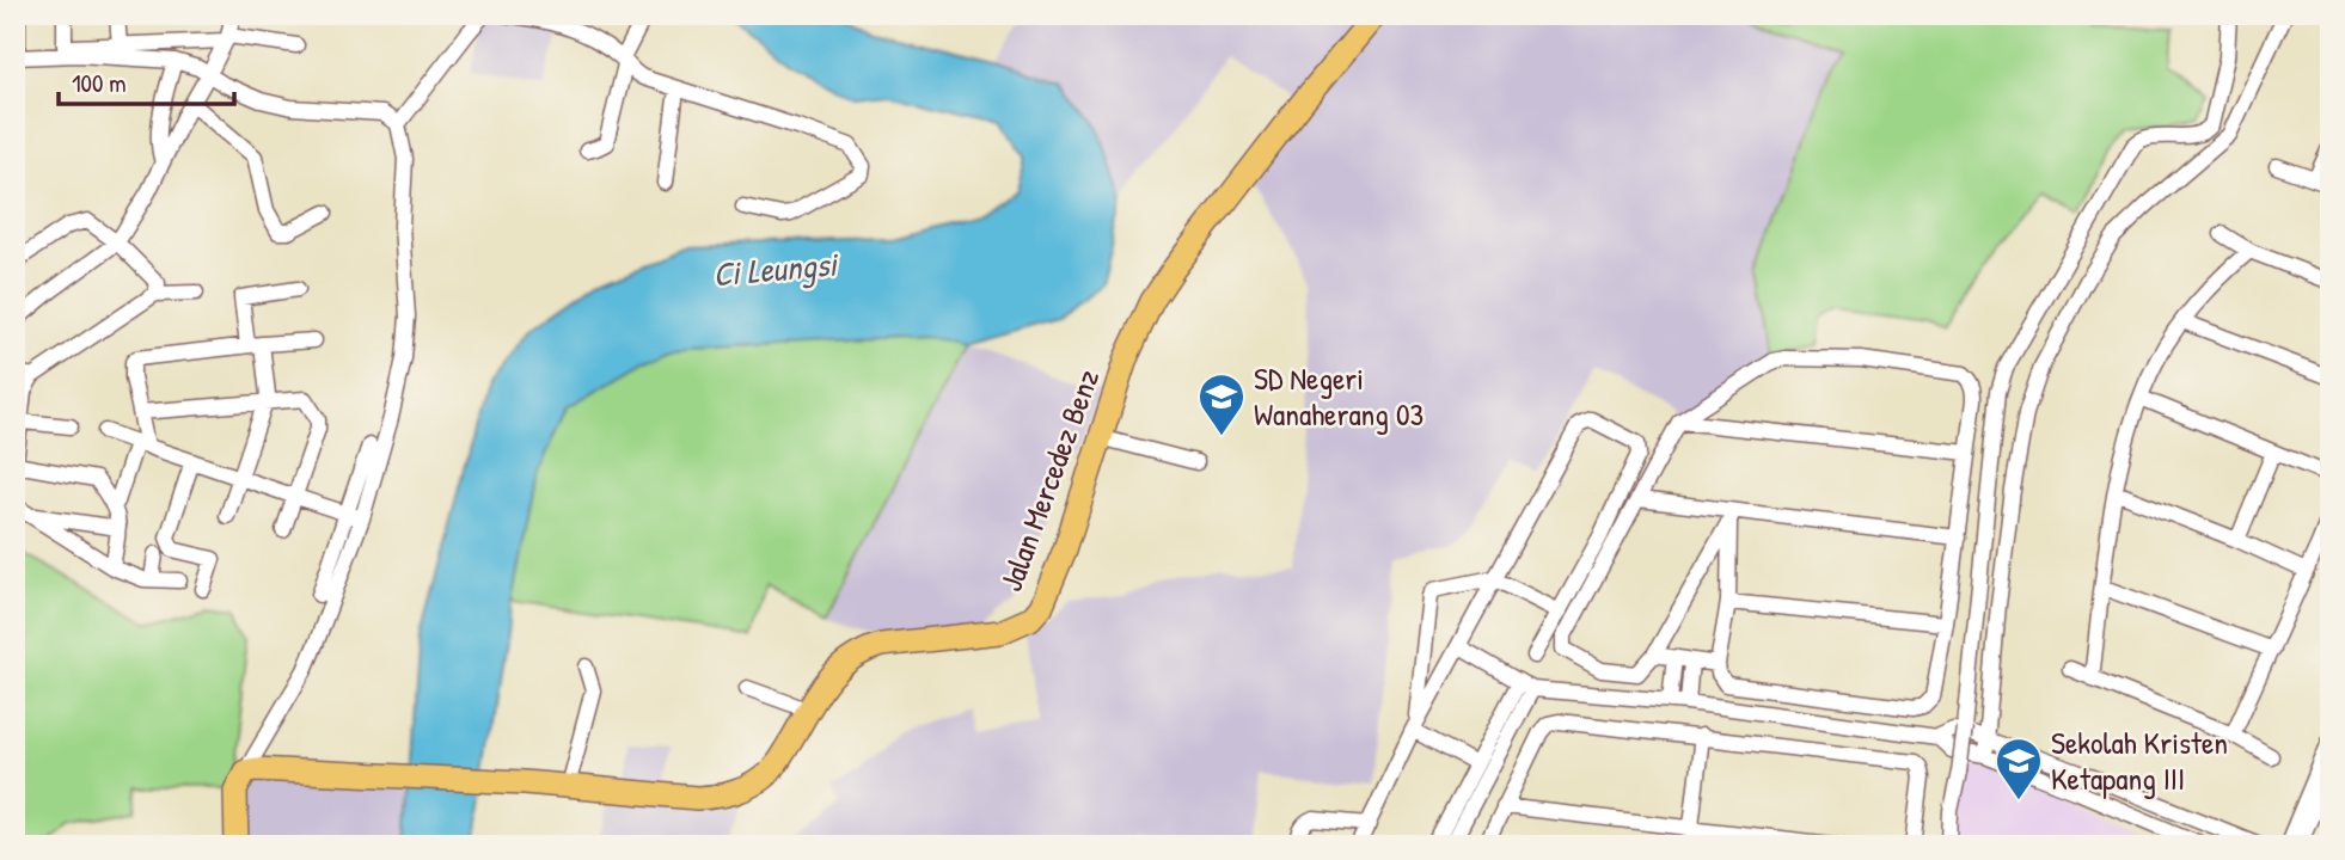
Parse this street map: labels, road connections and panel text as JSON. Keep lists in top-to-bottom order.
{
  "streets": {
    "main road": ["Jalan Mercedez Benz"]
  },
  "water": ["Ci Leungsi"],
  "places": {
    "school or university": ["SD Negeri Wanaherang 03", "Sekolah Kristen Ketapang III"]
  },
  "scale_bar": "100 m"
}
